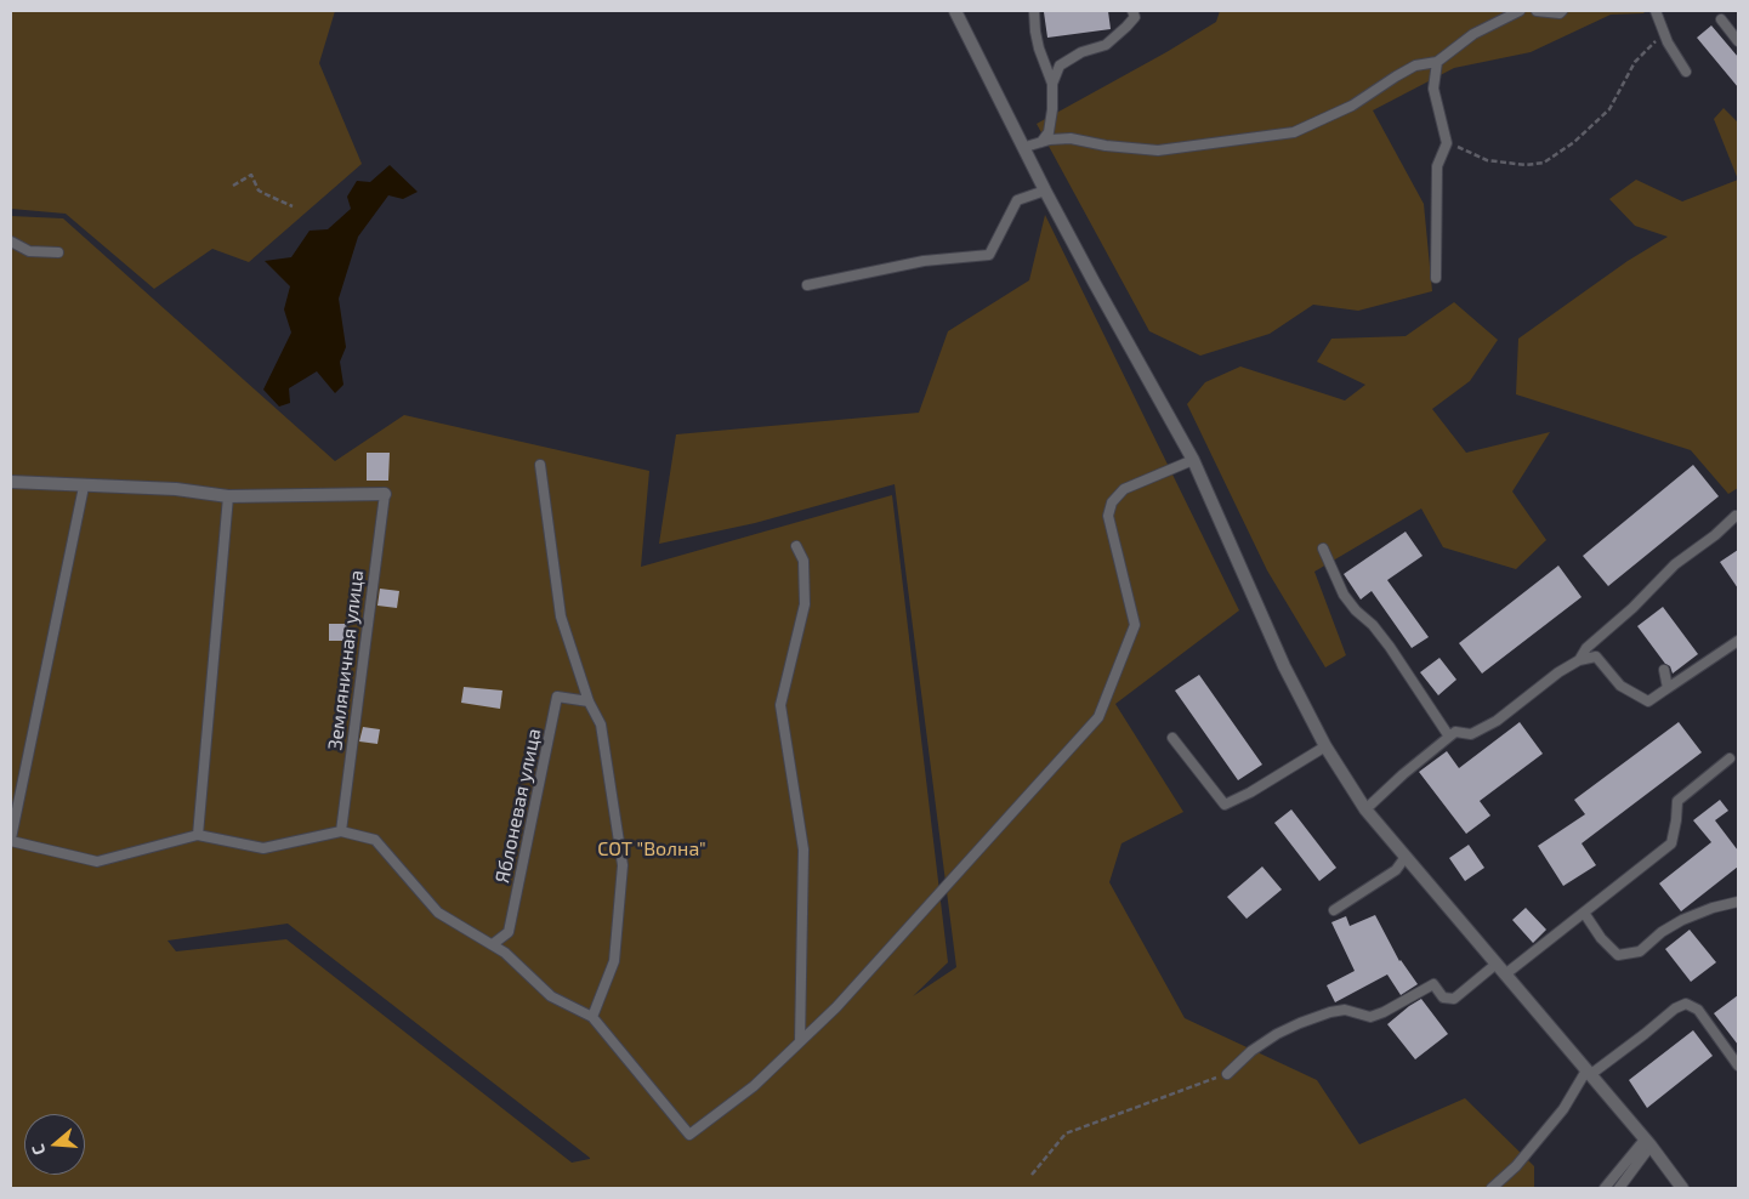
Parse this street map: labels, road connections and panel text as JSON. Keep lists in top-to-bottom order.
{
  "streets": {
    "lane": ["Земляничная улица", "Яблоневая улица"]
  },
  "parks": ["СОТ \"Волна\""],
  "north": "left"
}
